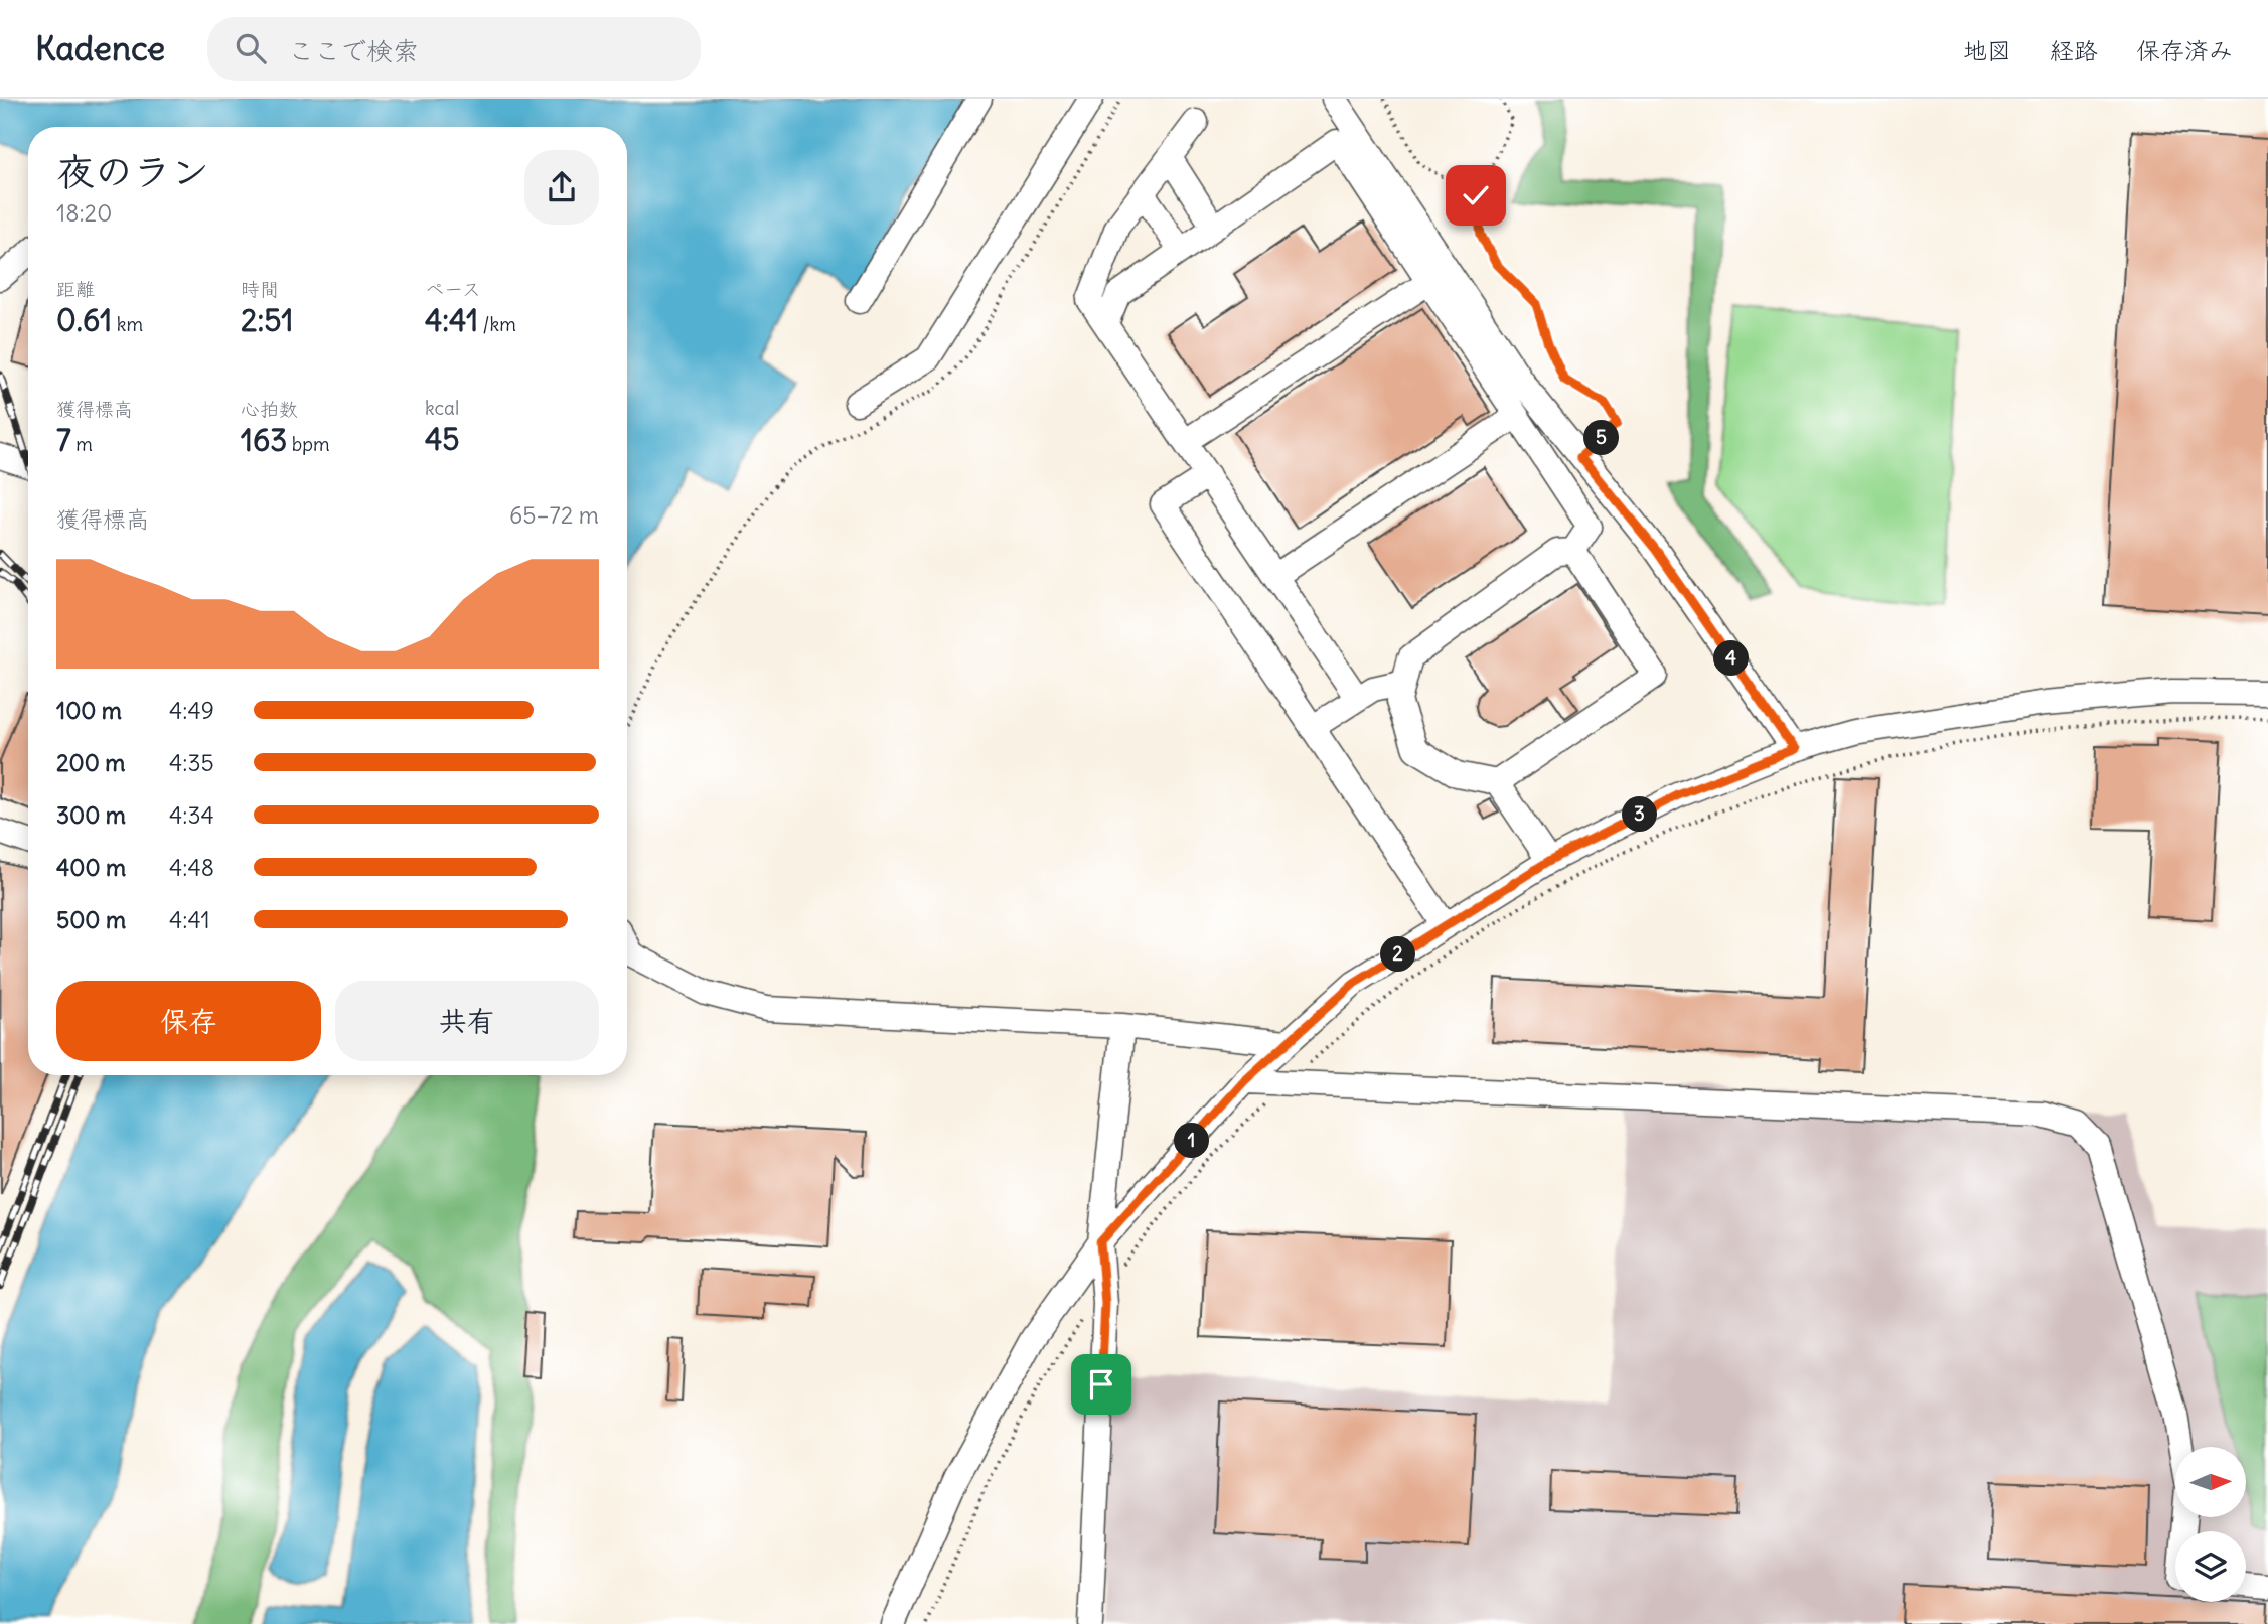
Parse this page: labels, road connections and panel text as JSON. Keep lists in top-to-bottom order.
{
  "north": "right",
  "page": {
    "header": "Kadence",
    "search": "ここで検索",
    "nav": ["地図", "経路", "保存済み"],
    "heading": ["夜のラン", "18:20"],
    "stats": [
      ["距離", "0.61 km"],
      ["時間", "2:51"],
      ["ペース", "4:41 /km"],
      ["獲得標高", "7 m"],
      ["心拍数", "163 bpm"],
      ["kcal", "45"]
    ],
    "pins": [
      "5",
      "4",
      "3",
      "2",
      "1"
    ],
    "chart": ["獲得標高", "65–72 m"],
    "list": [
      {
        "name": "100 m",
        "note": "4:49"
      },
      {
        "name": "200 m",
        "note": "4:35"
      },
      {
        "name": "300 m",
        "note": "4:34"
      },
      {
        "name": "400 m",
        "note": "4:48"
      },
      {
        "name": "500 m",
        "note": "4:41"
      }
    ],
    "buttons": ["保存", "共有"]
  }
}
